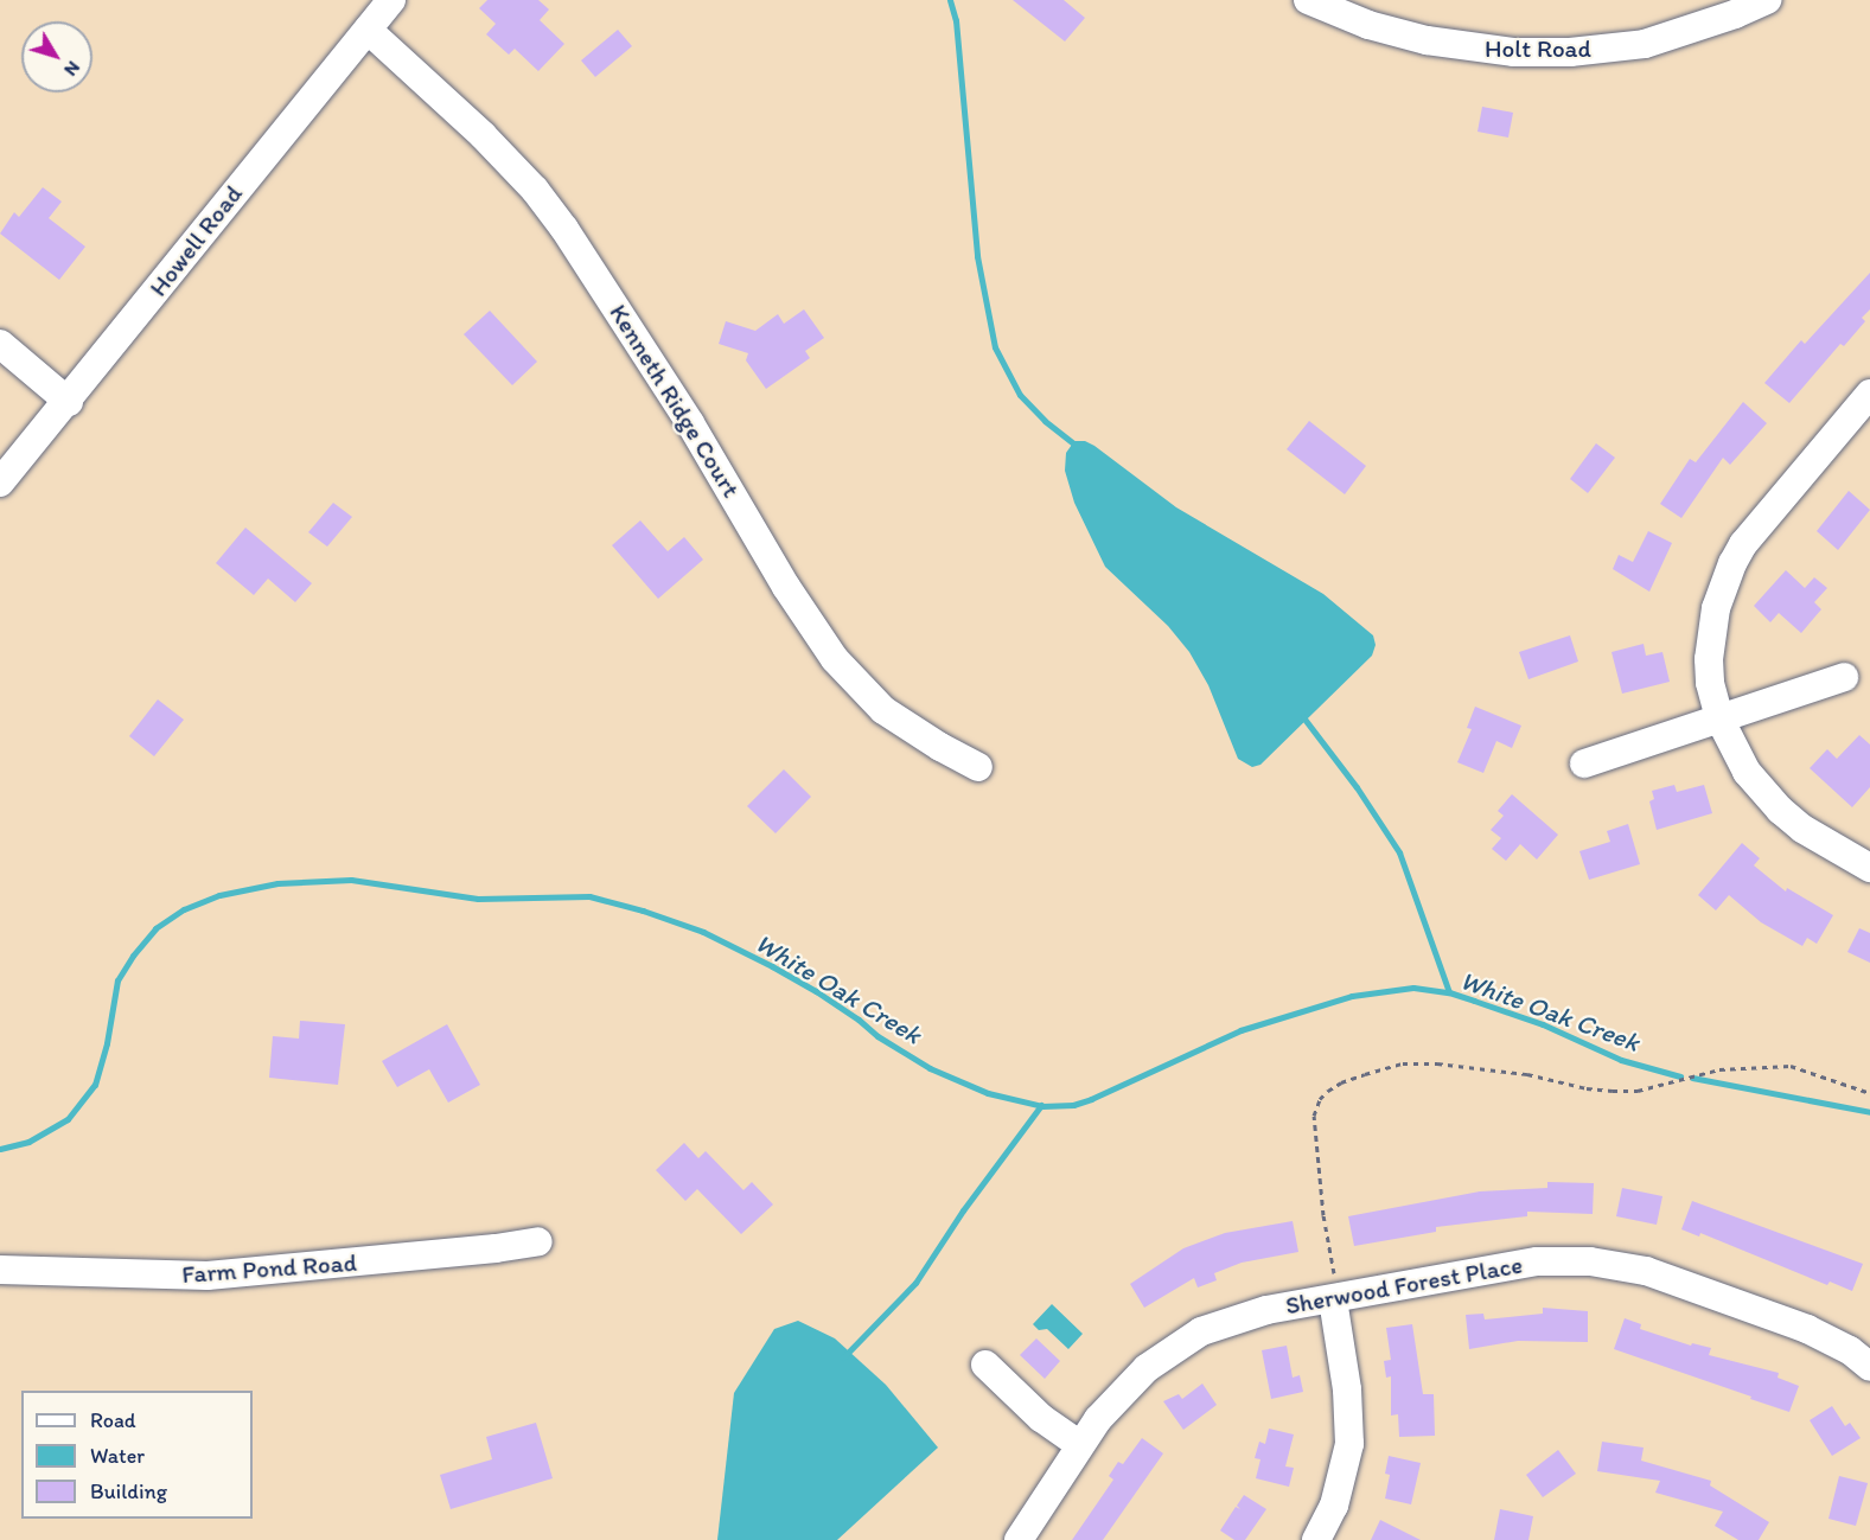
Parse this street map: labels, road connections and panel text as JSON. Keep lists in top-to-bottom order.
{
  "streets": {
    "street": [
      "Holt Road",
      "Howell Road",
      "Kenneth Ridge Court",
      "Farm Pond Road",
      "Sherwood Forest Place"
    ]
  },
  "crossings": [
    ["Howell Road", "Kenneth Ridge Court"]
  ],
  "water": ["White Oak Creek"],
  "legend": ["Road", "Water", "Building"],
  "north": "bottom right"
}
